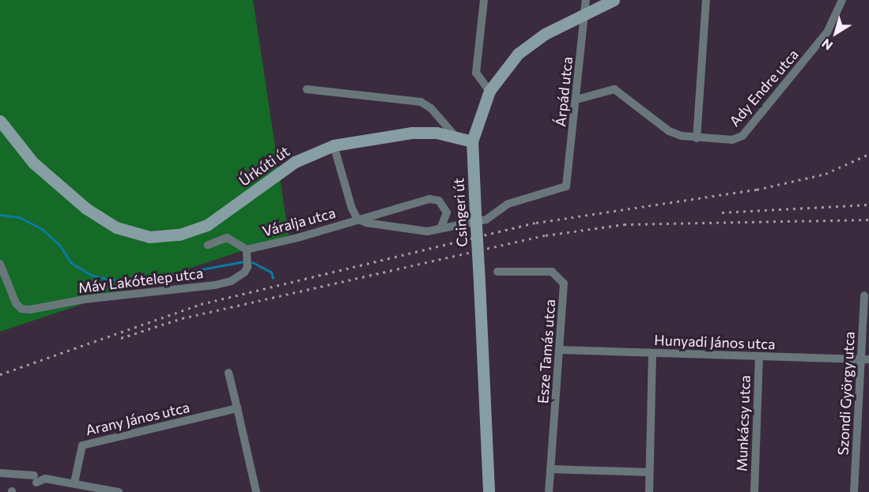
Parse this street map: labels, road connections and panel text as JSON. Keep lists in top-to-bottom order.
{
  "streets": {
    "main road": ["Úrkúti út", "Csingeri út"],
    "street": [
      "Ady Endre utca",
      "Árpád utca",
      "Váralja utca",
      "Máv Lakótelep utca",
      "Hunyadi János utca",
      "Esze Tamás utca",
      "Szondi György utca",
      "Arany János utca",
      "Munkácsy utca"
    ]
  },
  "crossings": [
    ["Ady Endre utca", "Árpád utca"],
    ["Árpád utca", "Csingeri út"],
    ["Árpád utca", "Váralja utca"],
    ["Úrkúti út", "Csingeri út"],
    ["Úrkúti út", "Váralja utca"],
    ["Váralja utca", "Máv Lakótelep utca"],
    ["Hunyadi János utca", "Esze Tamás utca"],
    ["Hunyadi János utca", "Szondi György utca"],
    ["Hunyadi János utca", "Munkácsy utca"]
  ],
  "north": "bottom left"
}
